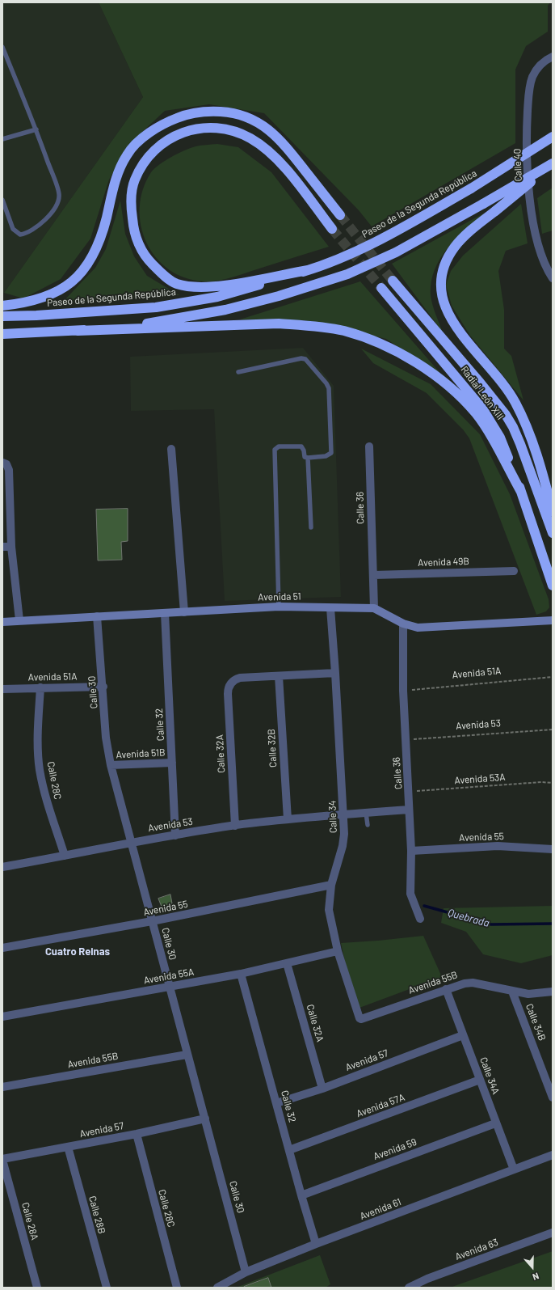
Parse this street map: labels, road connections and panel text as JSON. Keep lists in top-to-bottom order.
{
  "streets": {
    "highway": ["Paseo de la Segunda República", "Radial León XIII"],
    "street": [
      "Calle 40",
      "Calle 36",
      "Avenida 49B",
      "Avenida 51",
      "Avenida 51A",
      "Calle 30",
      "Calle 32",
      "Avenida 53",
      "Calle 32B",
      "Avenida 51B",
      "Calle 32A",
      "Calle 28C",
      "Calle 34",
      "Avenida 55",
      "Avenida 55A",
      "Avenida 55B",
      "Calle 34B",
      "Avenida 57",
      "Calle 34A",
      "Avenida 57A",
      "Avenida 59",
      "Avenida 61",
      "Calle 28B",
      "Calle 28A",
      "Avenida 63"
    ],
    "path": ["Avenida 53A"]
  },
  "crossings": [
    ["Calle 36", "Avenida 49B"],
    ["Calle 36", "Avenida 51"],
    ["Calle 36", "Avenida 51A"],
    ["Calle 36", "Avenida 53"],
    ["Calle 36", "Avenida 53A"],
    ["Calle 36", "Avenida 55"],
    ["Avenida 51", "Calle 30"],
    ["Avenida 51", "Calle 32"],
    ["Avenida 51", "Calle 34"],
    ["Avenida 51A", "Calle 30"],
    ["Avenida 51A", "Calle 28C"],
    ["Calle 30", "Avenida 53"],
    ["Calle 30", "Avenida 51B"],
    ["Calle 30", "Avenida 55"],
    ["Calle 30", "Avenida 55A"],
    ["Calle 30", "Avenida 55B"],
    ["Calle 30", "Avenida 57"],
    ["Calle 30", "Avenida 61"],
    ["Calle 32", "Avenida 53"],
    ["Calle 32", "Avenida 51B"],
    ["Calle 32", "Avenida 55A"],
    ["Calle 32", "Avenida 57"],
    ["Calle 32", "Avenida 57A"],
    ["Calle 32", "Avenida 59"],
    ["Calle 32", "Avenida 61"],
    ["Avenida 53", "Calle 32B"],
    ["Avenida 53", "Calle 32A"],
    ["Avenida 53", "Calle 28C"],
    ["Avenida 53", "Calle 34"],
    ["Calle 32B", "Calle 32A"],
    ["Calle 32A", "Avenida 55A"],
    ["Calle 32A", "Avenida 57"],
    ["Calle 28C", "Avenida 57"],
    ["Calle 34", "Avenida 55"],
    ["Calle 34", "Avenida 55A"],
    ["Calle 34", "Avenida 55B"],
    ["Avenida 55B", "Calle 34B"],
    ["Avenida 55B", "Calle 34A"],
    ["Avenida 57", "Calle 34A"],
    ["Avenida 57", "Calle 28B"],
    ["Avenida 57", "Calle 28A"],
    ["Calle 34A", "Avenida 57A"],
    ["Calle 34A", "Avenida 59"],
    ["Calle 34A", "Avenida 61"]
  ],
  "districts": ["Cuatro Reinas"],
  "water": ["Quebrada"],
  "north": "bottom"
}
